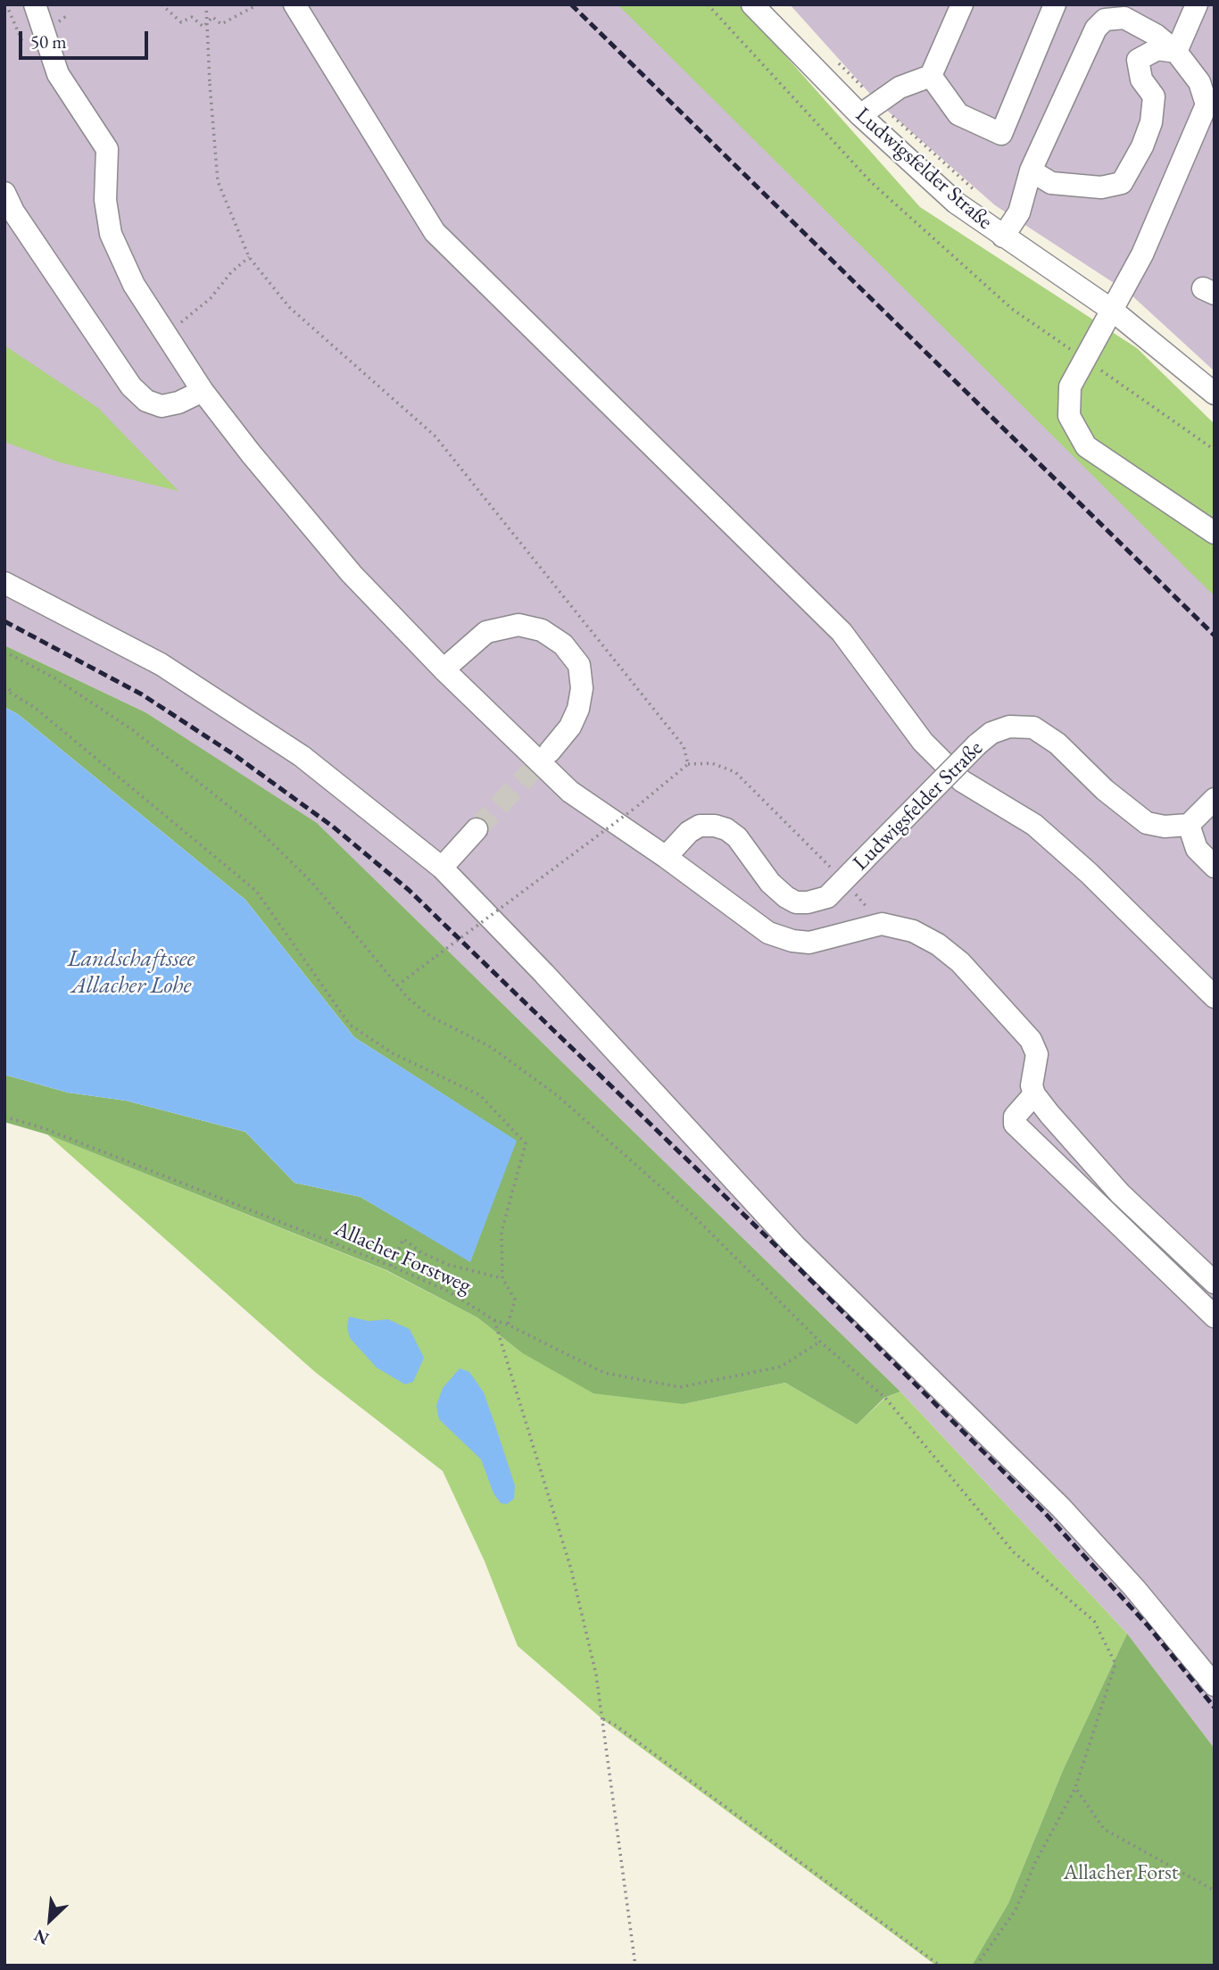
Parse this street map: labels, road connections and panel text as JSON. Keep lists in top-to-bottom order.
{
  "streets": {
    "street": ["Ludwigsfelder Straße"],
    "path": ["Allacher Forstweg"]
  },
  "water": ["Landschaftssee Allacher Lohe"],
  "parks": ["Allacher Forst"],
  "scale_bar": "50 m",
  "north": "bottom left"
}
